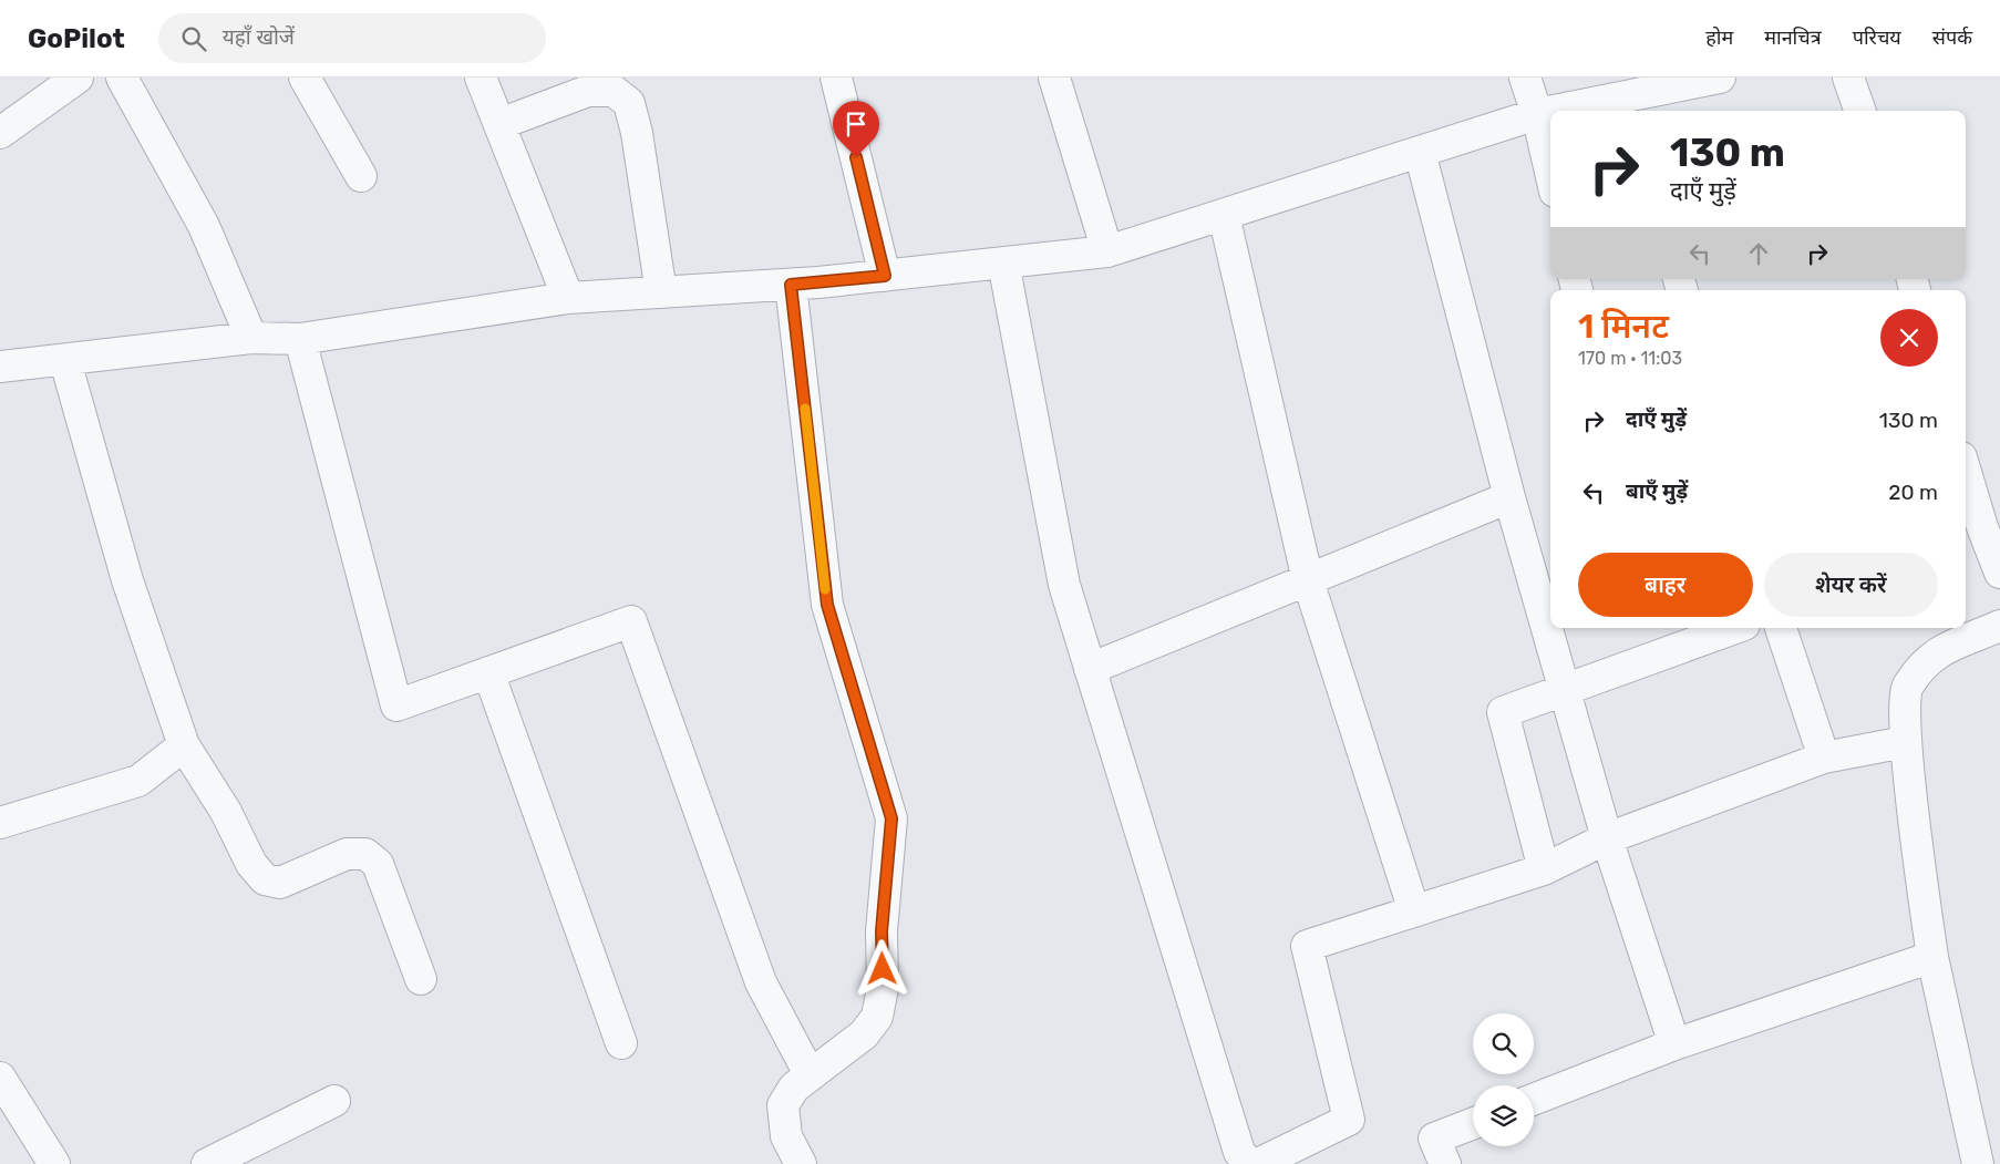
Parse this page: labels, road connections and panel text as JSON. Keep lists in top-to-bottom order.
{
  "page": {
    "header": "GoPilot",
    "search": "यहाँ खोजें",
    "nav": [
      "होम",
      "मानचित्र",
      "परिचय",
      "संपर्क"
    ],
    "turn": ["130 m", "दाएँ मुड़ें"],
    "heading": ["1 मिनट", "170 m · 11:03"],
    "list": [
      {
        "name": "दाएँ मुड़ें",
        "value": "130 m"
      },
      {
        "name": "बाएँ मुड़ें",
        "value": "20 m"
      }
    ],
    "buttons": ["बाहर", "शेयर करें"]
  }
}
